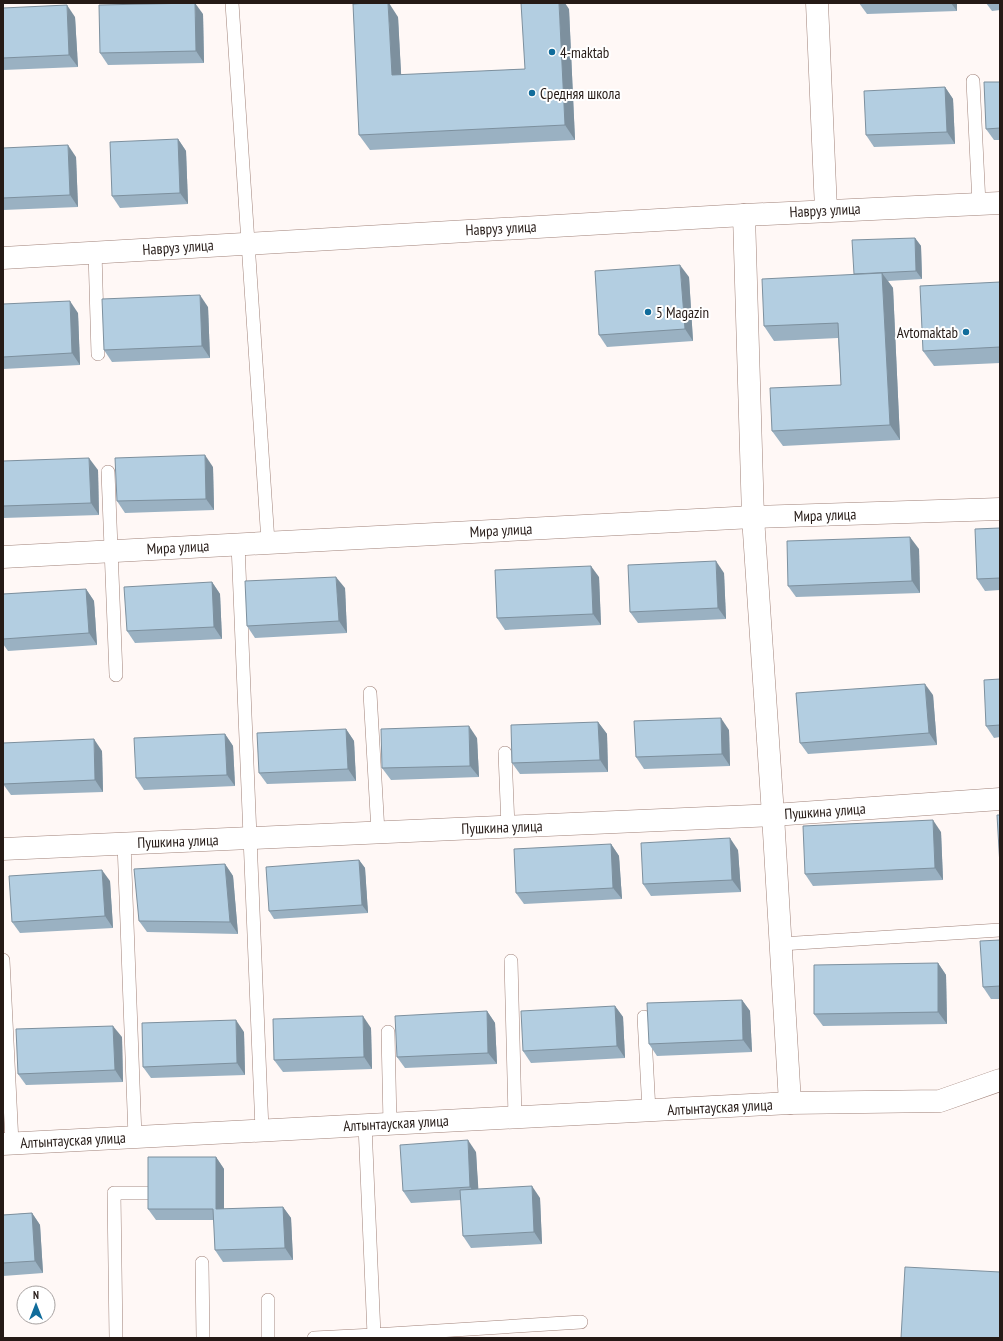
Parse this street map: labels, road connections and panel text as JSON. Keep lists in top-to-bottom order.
{
  "streets": {
    "street": [
      "Навруз улица",
      "Мира улица",
      "Пушкина улица",
      "Алтынтауская улица"
    ]
  },
  "places": [
    "4-maktab",
    "Средняя школа",
    "5 Magazin",
    "Avtomaktab"
  ],
  "north": "top"
}
